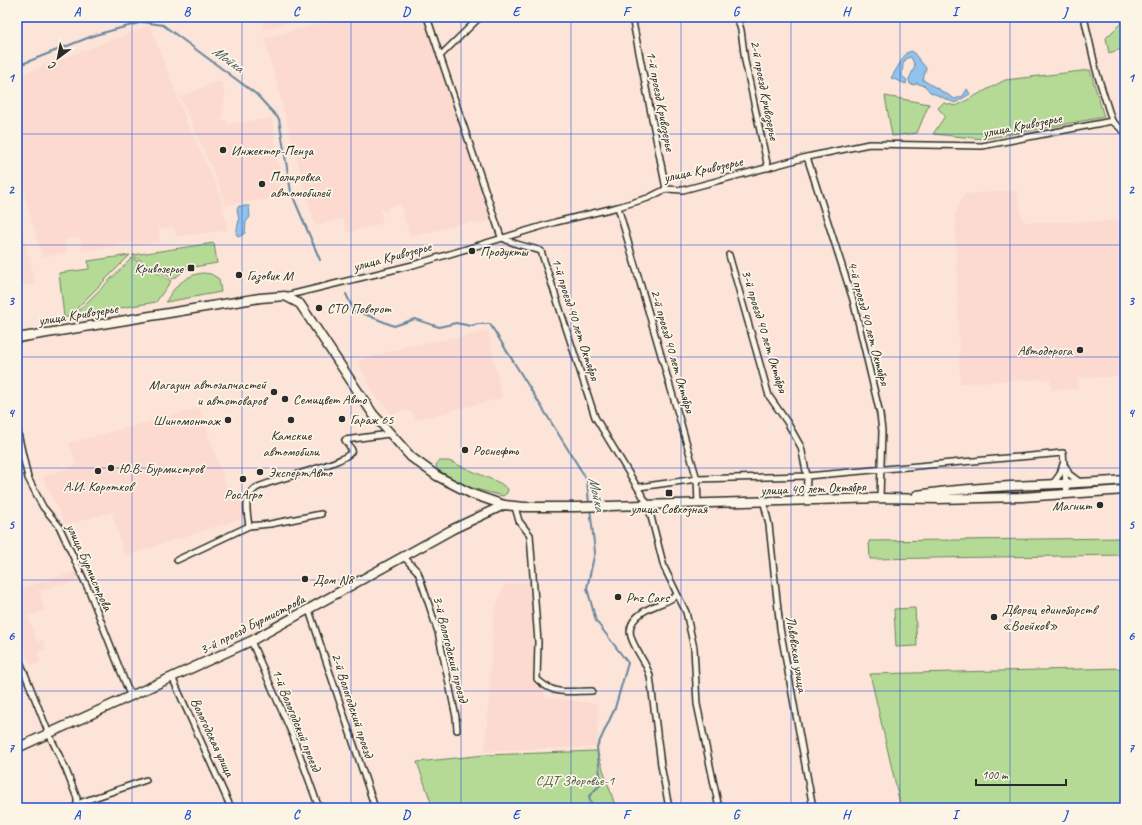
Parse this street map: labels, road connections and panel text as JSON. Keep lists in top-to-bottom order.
{
  "streets": {
    "main road": ["улица Кривозерье", "улица 40 лет Октября", "3-й проезд Бурмистрова"],
    "street": [
      "2-й проезд Кривозерье",
      "1-й проезд Кривозерье",
      "1-й проезд 40 лет Октября",
      "4-й проезд 40 лет Октября",
      "3-й проезд 40 лет Октября",
      "2-й проезд 40 лет Октября",
      "улица Бурмистрова",
      "3-й Вологодский проезд",
      "Львовская улица",
      "2-й Вологодский проезд",
      "1-й Вологодский проезд",
      "Вологодская улица"
    ]
  },
  "crossings": [
    ["2-й проезд Кривозерье", "улица Кривозерье"],
    ["1-й проезд Кривозерье", "улица Кривозерье"],
    ["улица Кривозерье", "1-й проезд 40 лет Октября"],
    ["улица Кривозерье", "4-й проезд 40 лет Октября"],
    ["улица Кривозерье", "2-й проезд 40 лет Октября"],
    ["4-й проезд 40 лет Октября", "улица 40 лет Октября"],
    ["3-й проезд 40 лет Октября", "улица 40 лет Октября"],
    ["2-й проезд 40 лет Октября", "улица 40 лет Октября"],
    ["улица 40 лет Октября", "3-й проезд Бурмистрова"],
    ["улица 40 лет Октября", "Львовская улица"],
    ["улица Бурмистрова", "3-й проезд Бурмистрова"],
    ["3-й проезд Бурмистрова", "3-й Вологодский проезд"],
    ["3-й проезд Бурмистрова", "2-й Вологодский проезд"],
    ["3-й проезд Бурмистрова", "1-й Вологодский проезд"],
    ["3-й проезд Бурмистрова", "Вологодская улица"]
  ],
  "water": ["Мойка"],
  "parks": ["СДТ Здоровье-1"],
  "places": {
    "other": [
      "Инжектор-Пенза",
      "Полировка автомобилей",
      "Продукты",
      "Газовик М",
      "СТО Поворот",
      "Автодорога",
      "Магазин автозапчастей и автотоваров",
      "Семицвет Авто",
      "Гараж 65",
      "Шиномонтаж",
      "Камские автомобили",
      "Роснефть",
      "Ю.В. Бурмистров",
      "А.И. Коротков",
      "ЭкспертАвто",
      "РосАгро",
      "Магнит",
      "Дом N8",
      "Pnz Cars",
      "Дворец единоборств «Воейков»"
    ],
    "transit": ["Кривозерье", "улица Совхозная"]
  },
  "scale_bar": "100 m",
  "north": "bottom left",
  "grid": {
    "columns": [
      "A",
      "B",
      "C",
      "D",
      "E",
      "F",
      "G",
      "H",
      "I",
      "J"
    ],
    "rows": [
      "1",
      "2",
      "3",
      "4",
      "5",
      "6",
      "7"
    ]
  }
}
